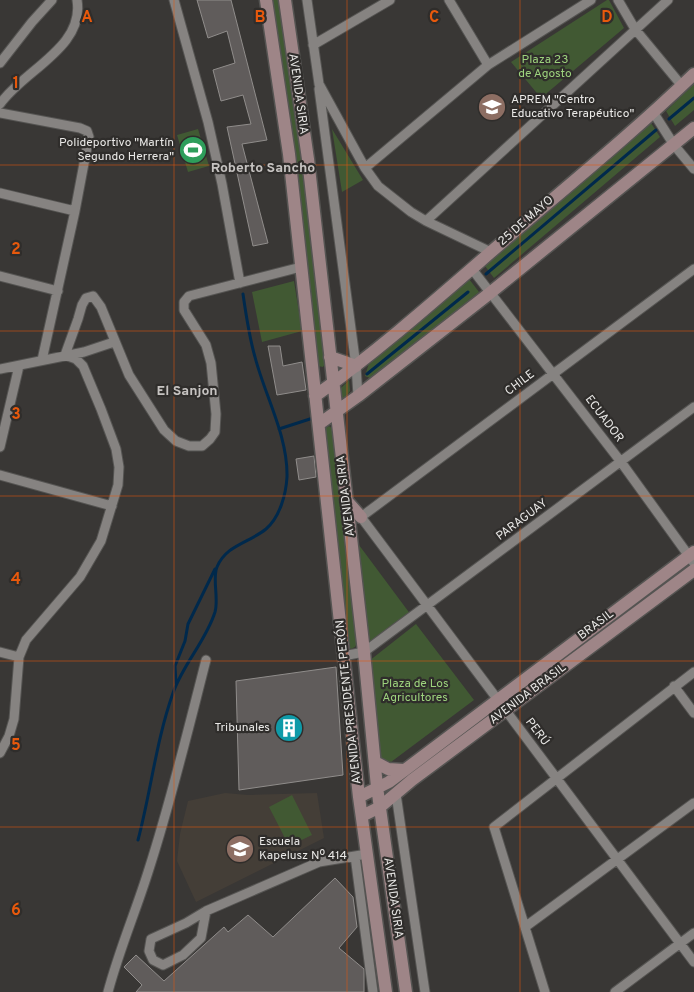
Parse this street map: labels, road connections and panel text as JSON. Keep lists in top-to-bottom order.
{
  "streets": {
    "main road": [
      "AVENIDA SIRIA",
      "25 DE MAYO",
      "BRASIL",
      "AVENIDA BRASIL",
      "AVENIDA PRESIDENTE PERÓN"
    ],
    "street": [
      "CHILE",
      "ECUADOR",
      "PARAGUAY",
      "PERÚ"
    ]
  },
  "crossings": [
    ["AVENIDA SIRIA", "25 DE MAYO"],
    ["AVENIDA SIRIA", "PARAGUAY"],
    ["AVENIDA SIRIA", "AVENIDA BRASIL"],
    ["AVENIDA SIRIA", "AVENIDA PRESIDENTE PERÓN"],
    ["25 DE MAYO", "ECUADOR"],
    ["CHILE", "ECUADOR"],
    ["CHILE", "PERÚ"],
    ["ECUADOR", "PARAGUAY"],
    ["ECUADOR", "BRASIL"],
    ["PARAGUAY", "PERÚ"],
    ["BRASIL", "AVENIDA BRASIL"],
    ["BRASIL", "PERÚ"],
    ["AVENIDA BRASIL", "AVENIDA PRESIDENTE PERÓN"],
    ["AVENIDA BRASIL", "PERÚ"]
  ],
  "districts": ["Roberto Sancho", "El Sanjon"],
  "parks": ["Plaza 23 de Agosto", "Plaza de Los Agricultores"],
  "places": {
    "school or university": ["APREM \"Centro Educativo Terapéutico\"", "Escuela Kapelusz Nº 414"],
    "sports": ["Polideportivo \"Martín Segundo Herrera\""],
    "building": ["Tribunales"]
  },
  "grid": {
    "columns": [
      "A",
      "B",
      "C",
      "D"
    ],
    "rows": [
      "1",
      "2",
      "3",
      "4",
      "5",
      "6"
    ]
  }
}
